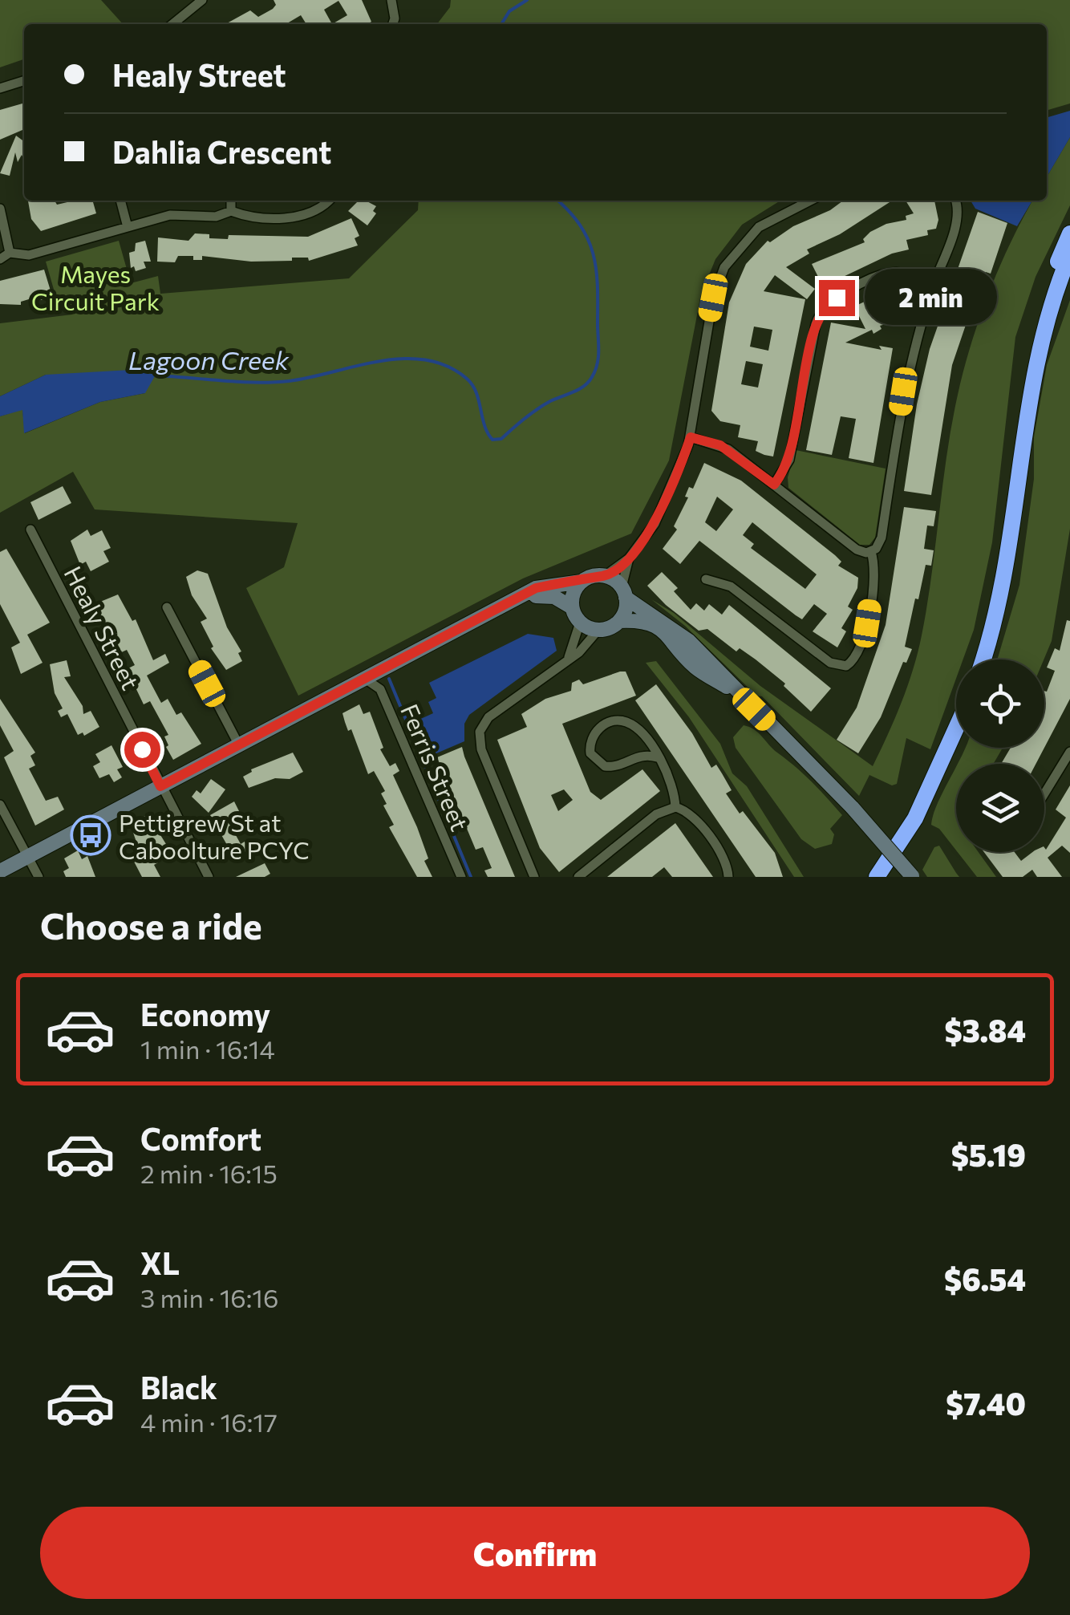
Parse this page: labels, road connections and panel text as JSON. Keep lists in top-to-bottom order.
{
  "streets": {
    "street": ["Healy Street", "Ferris Street"]
  },
  "water": ["Lagoon Creek"],
  "parks": ["Mayes Circuit Park"],
  "places": {
    "bus stop": ["Pettigrew St at Caboolture PCYC"]
  },
  "page": {
    "banner": ["Healy Street", "Dahlia Crescent"],
    "bubble": "2 min",
    "heading": "Choose a ride",
    "list": [
      {
        "name": "Economy",
        "note": "1 min · 16:14",
        "value": "$3.84"
      },
      {
        "name": "Comfort",
        "note": "2 min · 16:15",
        "value": "$5.19"
      },
      {
        "name": "XL",
        "note": "3 min · 16:16",
        "value": "$6.54"
      },
      {
        "name": "Black",
        "note": "4 min · 16:17",
        "value": "$7.40"
      }
    ],
    "buttons": "Confirm"
  }
}
